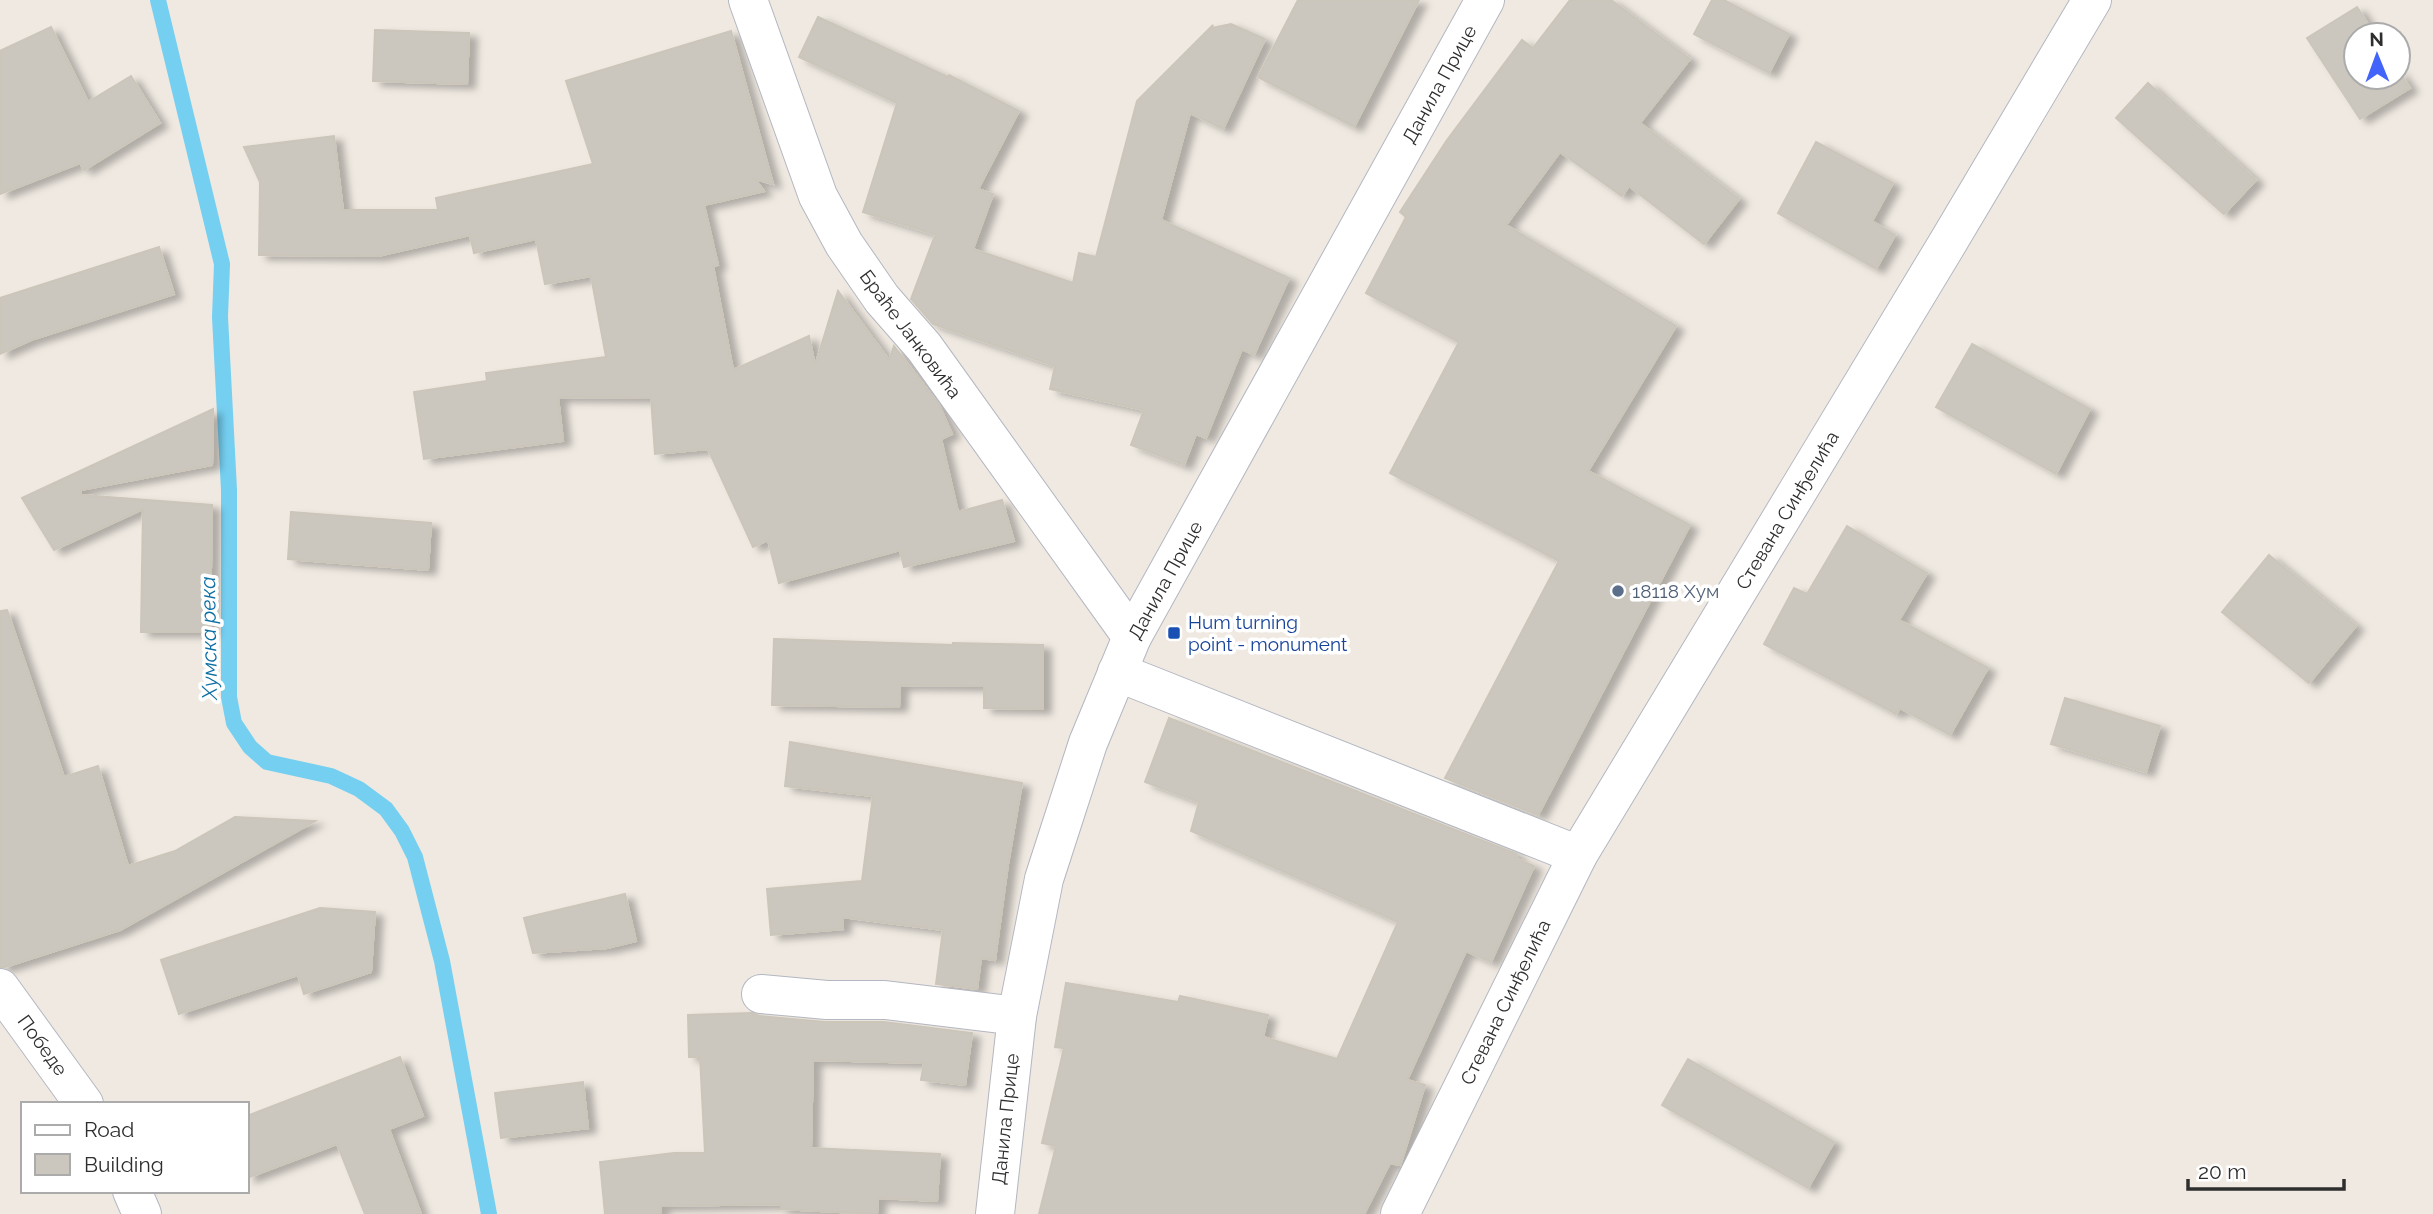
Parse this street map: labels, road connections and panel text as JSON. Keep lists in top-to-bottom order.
{
  "streets": {
    "street": [
      "Данила Прице",
      "Браће Јанковића",
      "Стевана Синђелића",
      "Победе"
    ]
  },
  "crossings": [
    ["Данила Прице", "Браће Јанковића"]
  ],
  "water": ["Хумска река"],
  "places": {
    "other": ["18118 Хум"],
    "transit": ["Hum turning point - monument"]
  },
  "legend": ["Road", "Building"],
  "scale_bar": "20 m",
  "north": "top"
}
